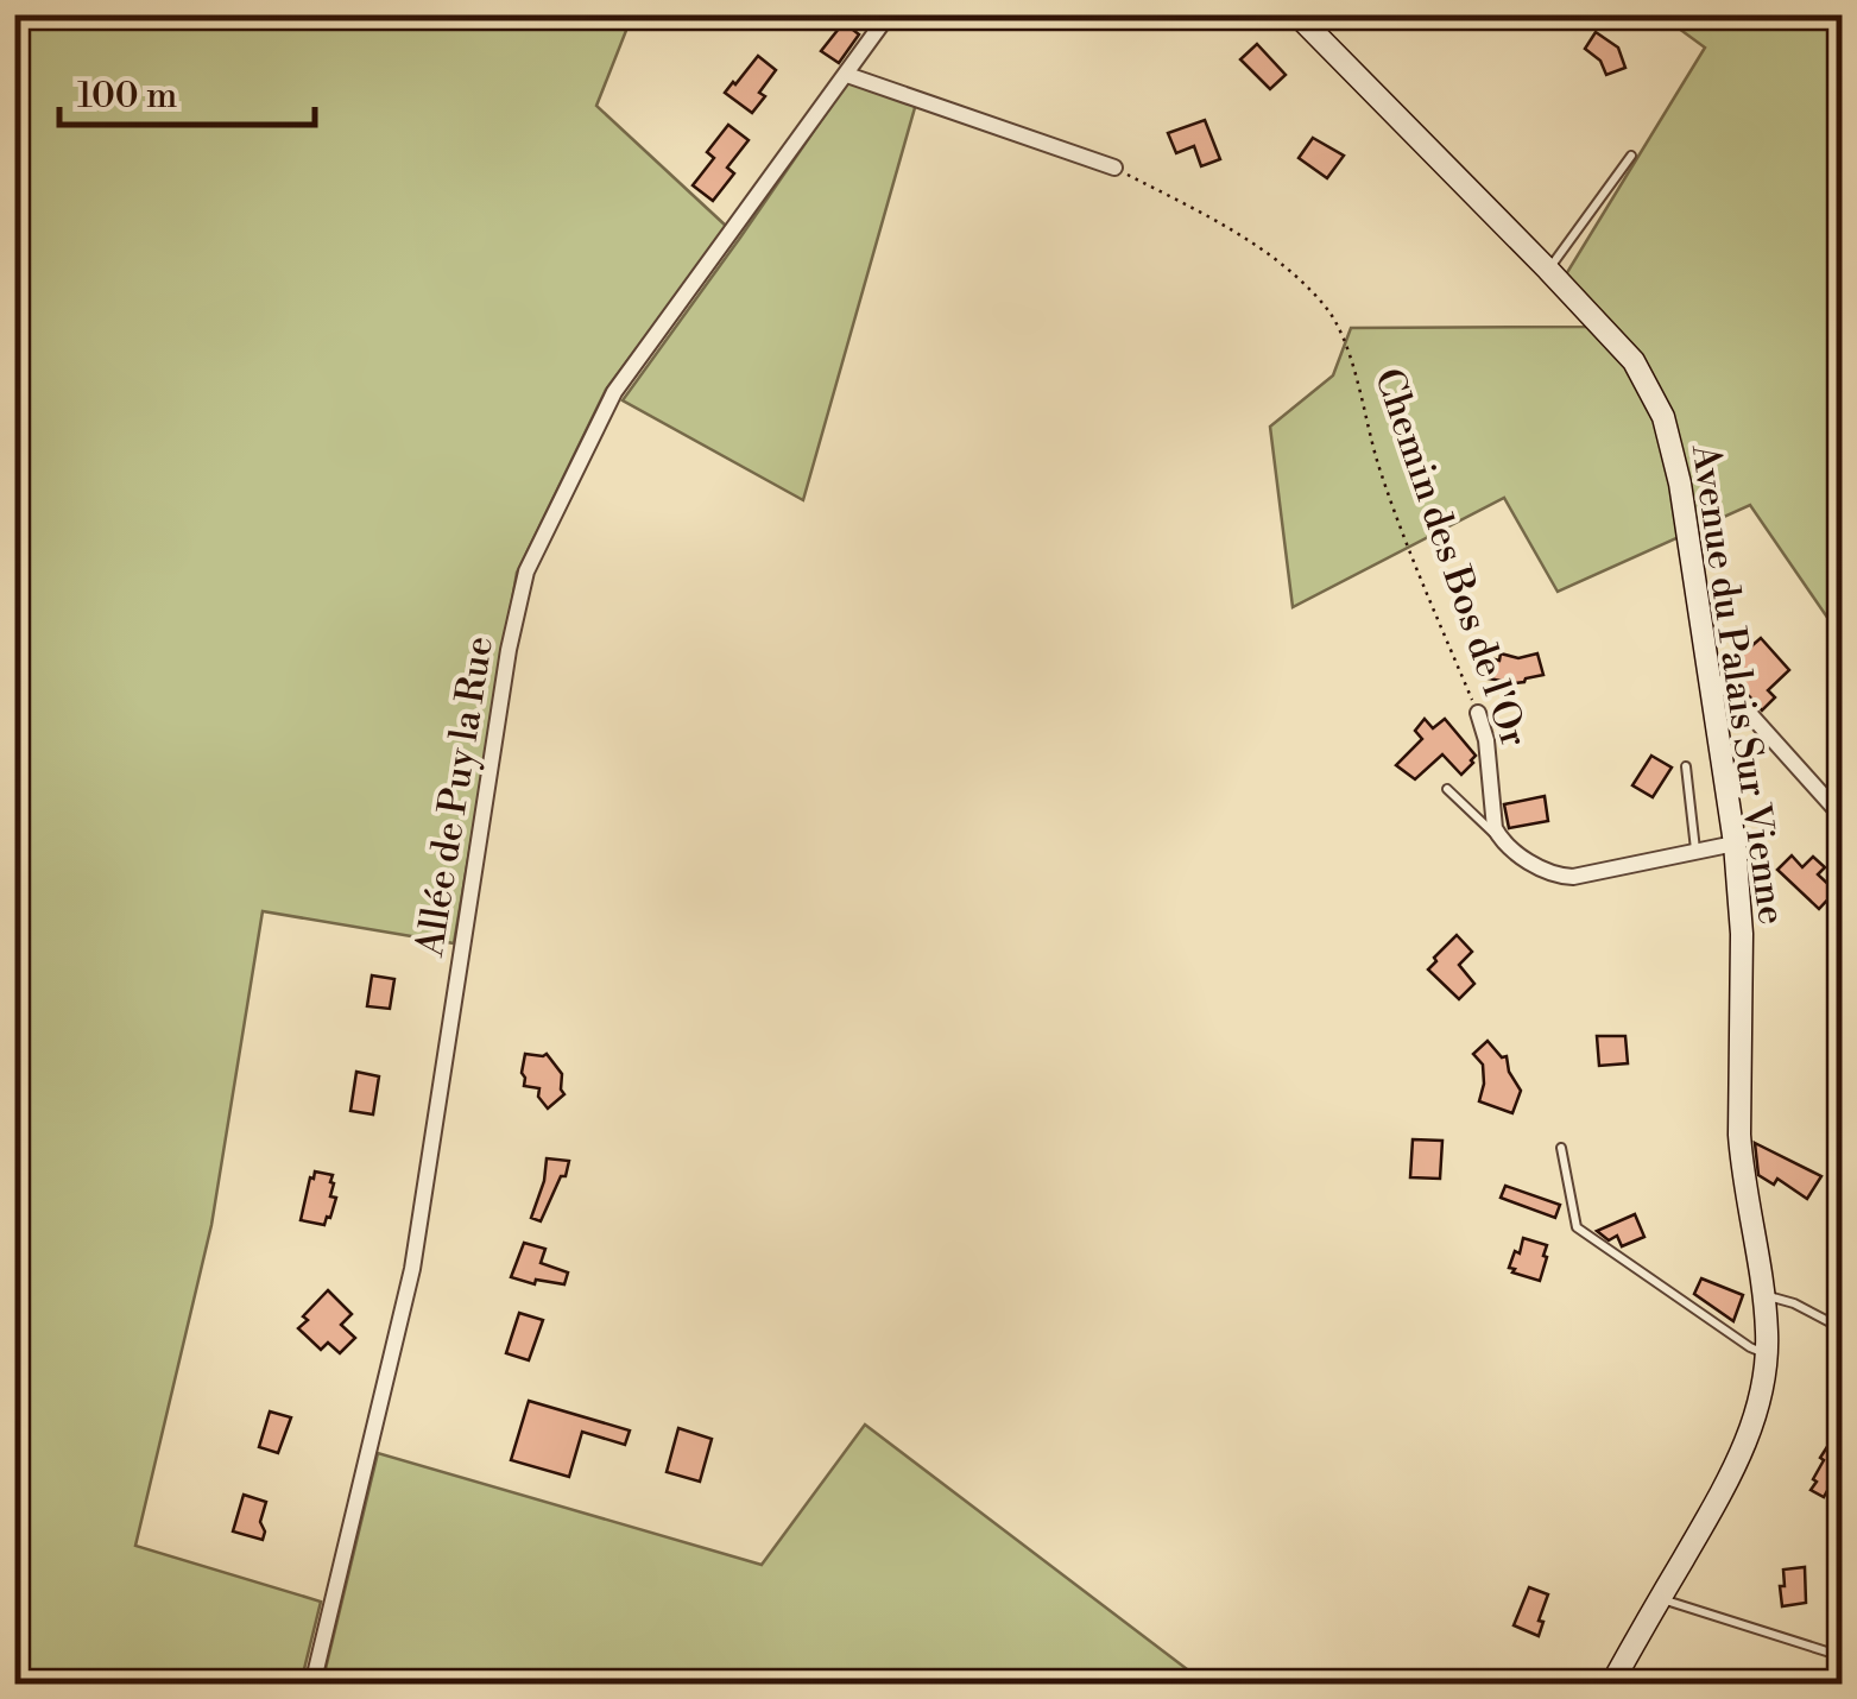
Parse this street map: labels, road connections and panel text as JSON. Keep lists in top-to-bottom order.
{
  "streets": {
    "main road": ["Avenue du Palais Sur Vienne"],
    "street": ["Chemin des Bos de l'Or", "Allée de Puy la Rue"]
  },
  "scale_bar": "100 m"
}
